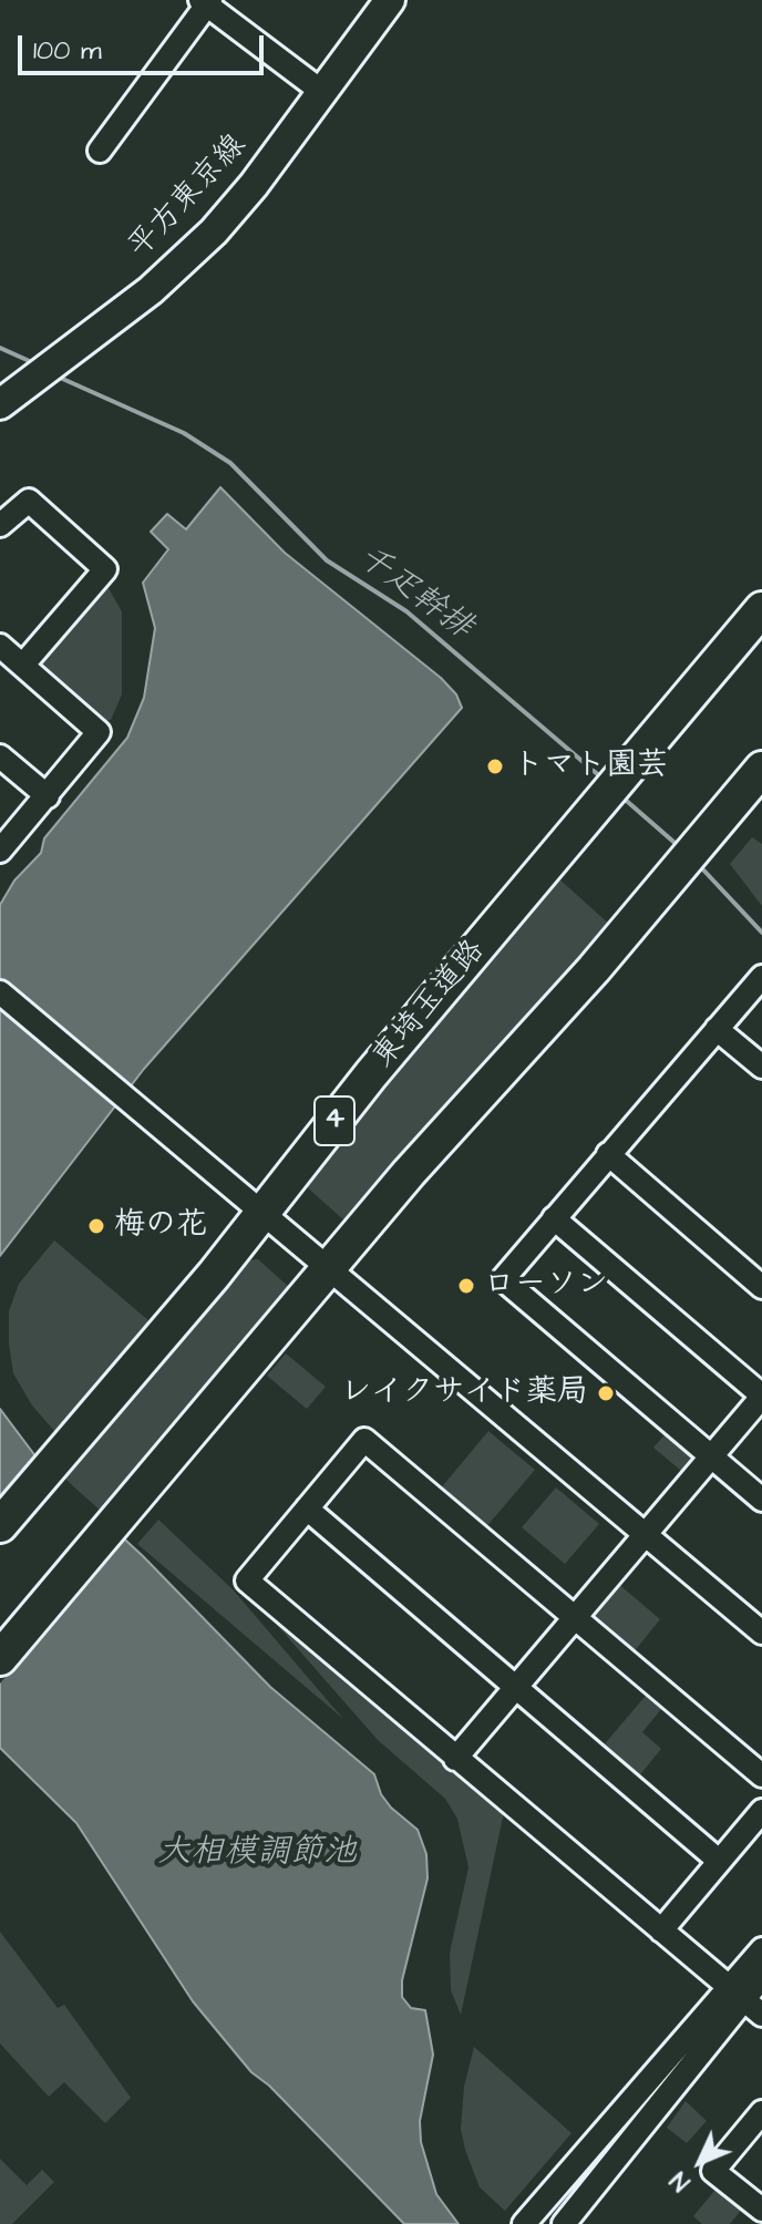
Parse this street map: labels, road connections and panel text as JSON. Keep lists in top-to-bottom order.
{
  "streets": {
    "highway": ["東埼玉道路", "4"],
    "main road": ["平方東京線"]
  },
  "water": ["千疋幹排", "大相模調節池"],
  "places": [
    "トマト園芸",
    "梅の花",
    "ローソン",
    "レイクサイド薬局"
  ],
  "scale_bar": "100 m",
  "north": "bottom left"
}
